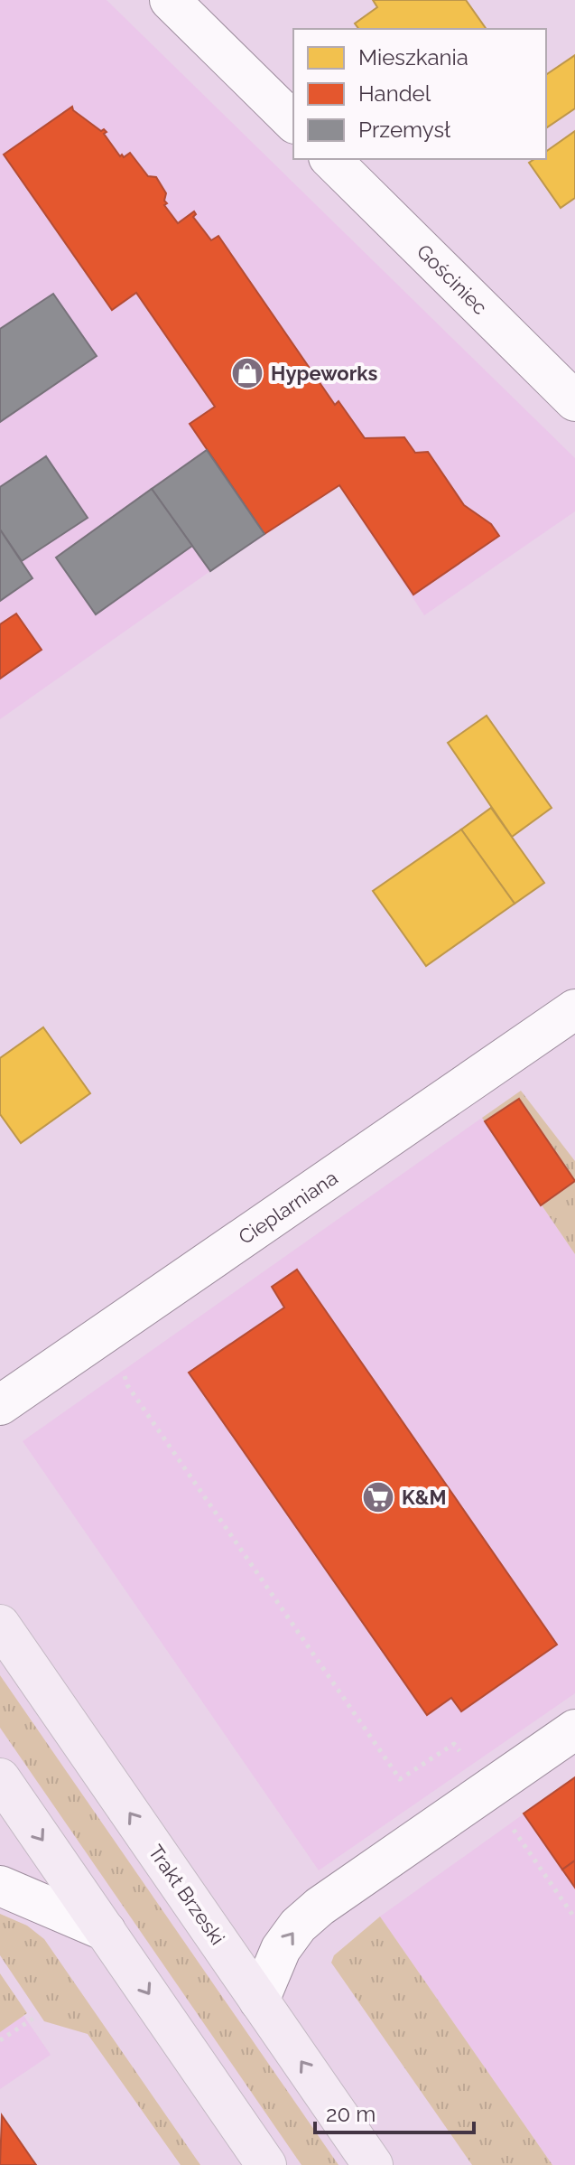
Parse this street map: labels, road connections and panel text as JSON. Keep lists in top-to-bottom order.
{
  "streets": {
    "main road": ["Trakt Brzeski"],
    "street": ["Gościniec", "Cieplarniana"]
  },
  "places": {
    "shop": ["Hypeworks"],
    "supermarket": ["K&M"]
  },
  "legend": ["Mieszkania", "Handel", "Przemysł"],
  "scale_bar": "20 m"
}
